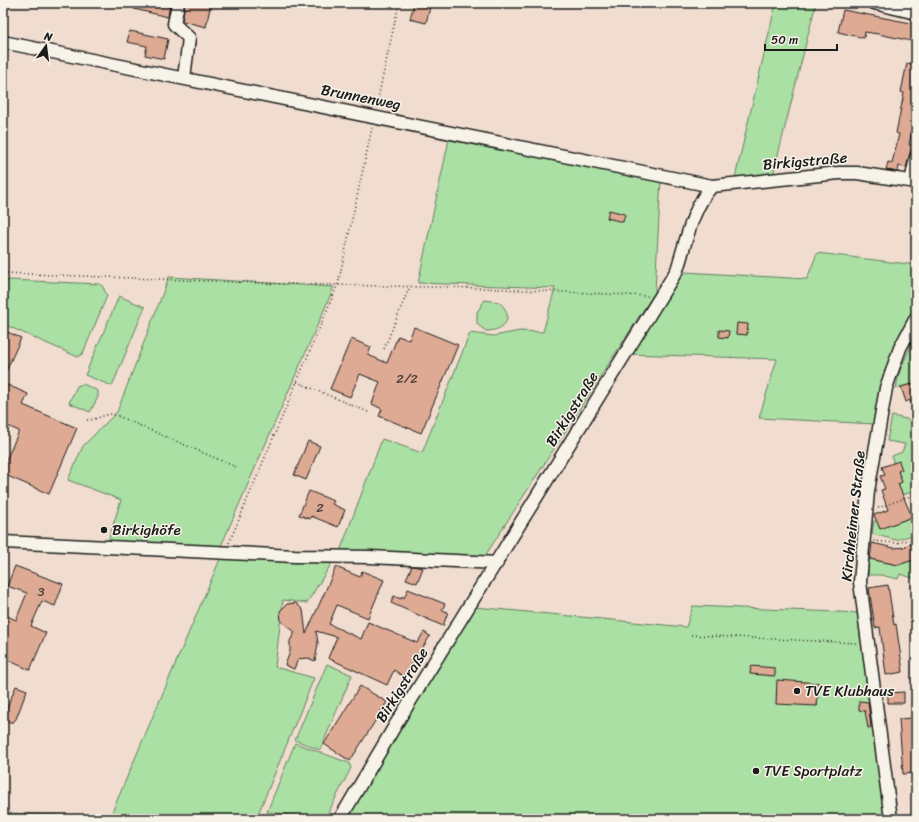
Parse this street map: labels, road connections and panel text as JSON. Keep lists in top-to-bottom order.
{
  "streets": {
    "street": ["Brunnenweg", "Birkigstraße", "Kirchheimer Straße"]
  },
  "crossings": [
    ["Brunnenweg", "Birkigstraße"]
  ],
  "places": ["Birkighöfe", "TVE Klubhaus", "TVE Sportplatz"],
  "house_numbers": ["2/2", "2", "3"],
  "scale_bar": "50 m",
  "north": "top"
}
